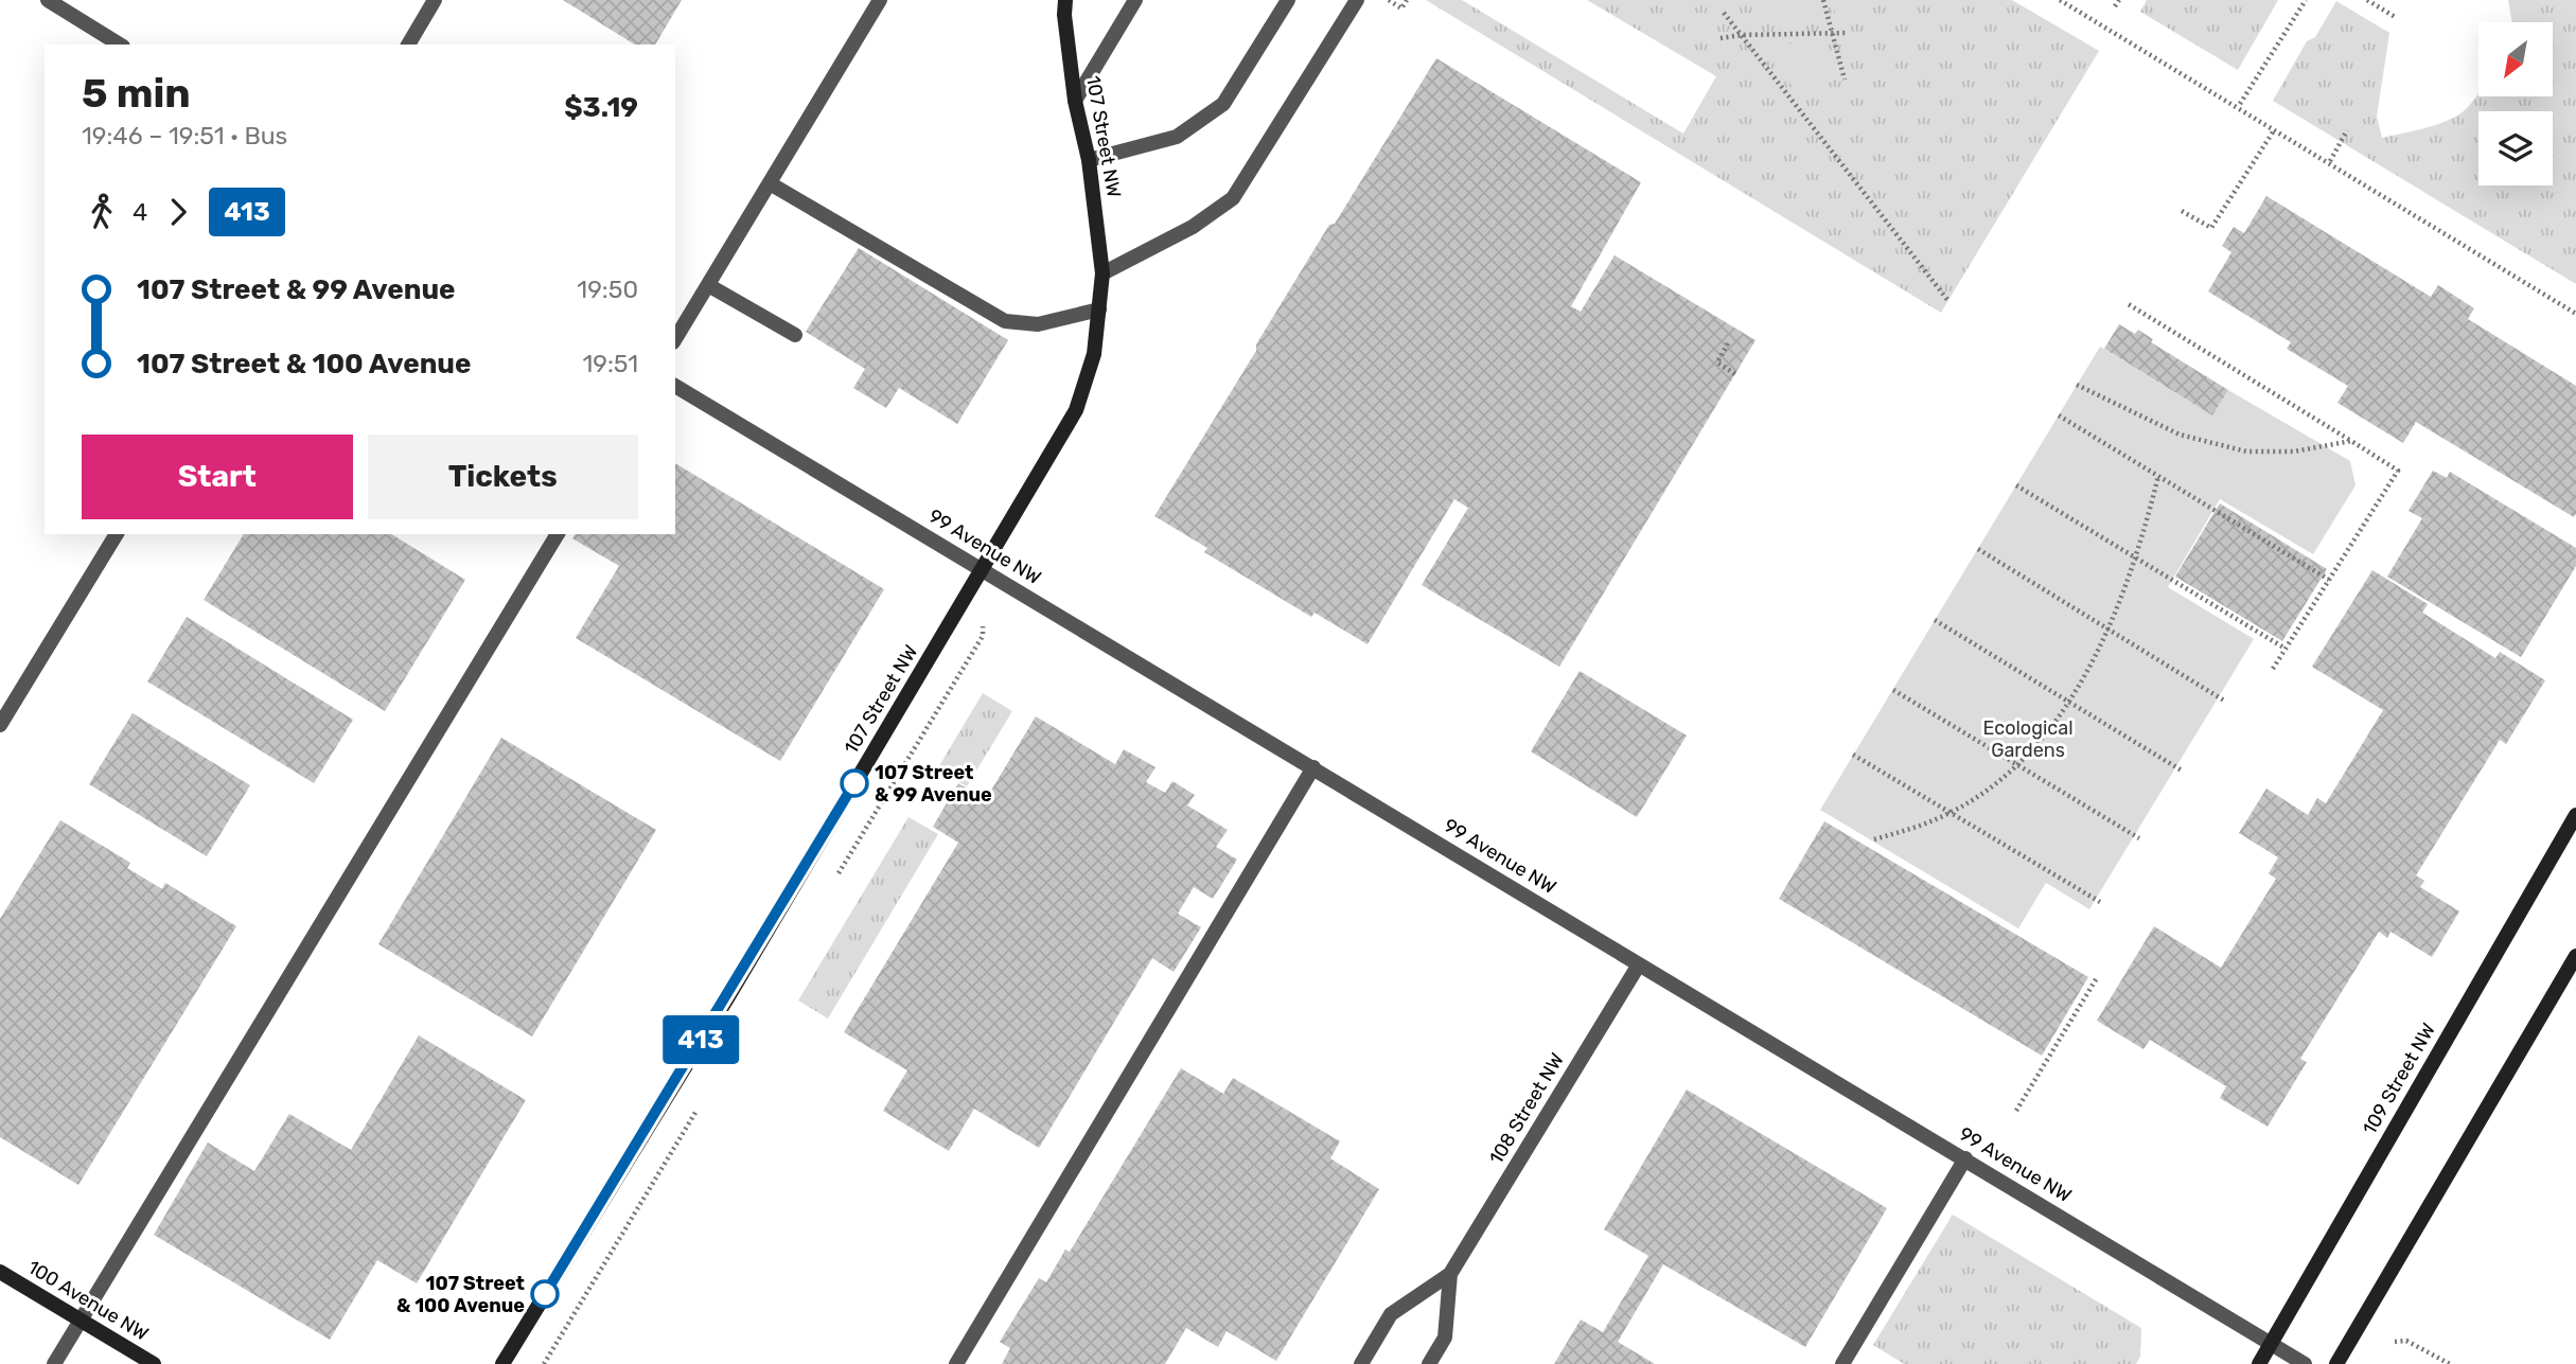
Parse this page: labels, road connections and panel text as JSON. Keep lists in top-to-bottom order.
{
  "streets": {
    "street": [
      "107 Street NW",
      "99 Avenue NW",
      "109 Street NW",
      "108 Street NW",
      "100 Avenue NW"
    ]
  },
  "crossings": [
    ["107 Street NW", "99 Avenue NW"],
    ["99 Avenue NW", "109 Street NW"],
    ["99 Avenue NW", "108 Street NW"]
  ],
  "parks": ["Ecological Gardens"],
  "places": ["107 Street & 99 Avenue", "107 Street & 100 Avenue"],
  "lines": ["bus line 413"],
  "north": "bottom left",
  "page": {
    "on_map": "413",
    "heading": ["5 min", "19:46 – 19:51 · Bus", "$3.19"],
    "legs": ["4", "413"],
    "list": [
      {
        "name": "107 Street & 99 Avenue",
        "value": "19:50"
      },
      {
        "name": "107 Street & 100 Avenue",
        "value": "19:51"
      }
    ],
    "buttons": ["Start", "Tickets"]
  }
}
